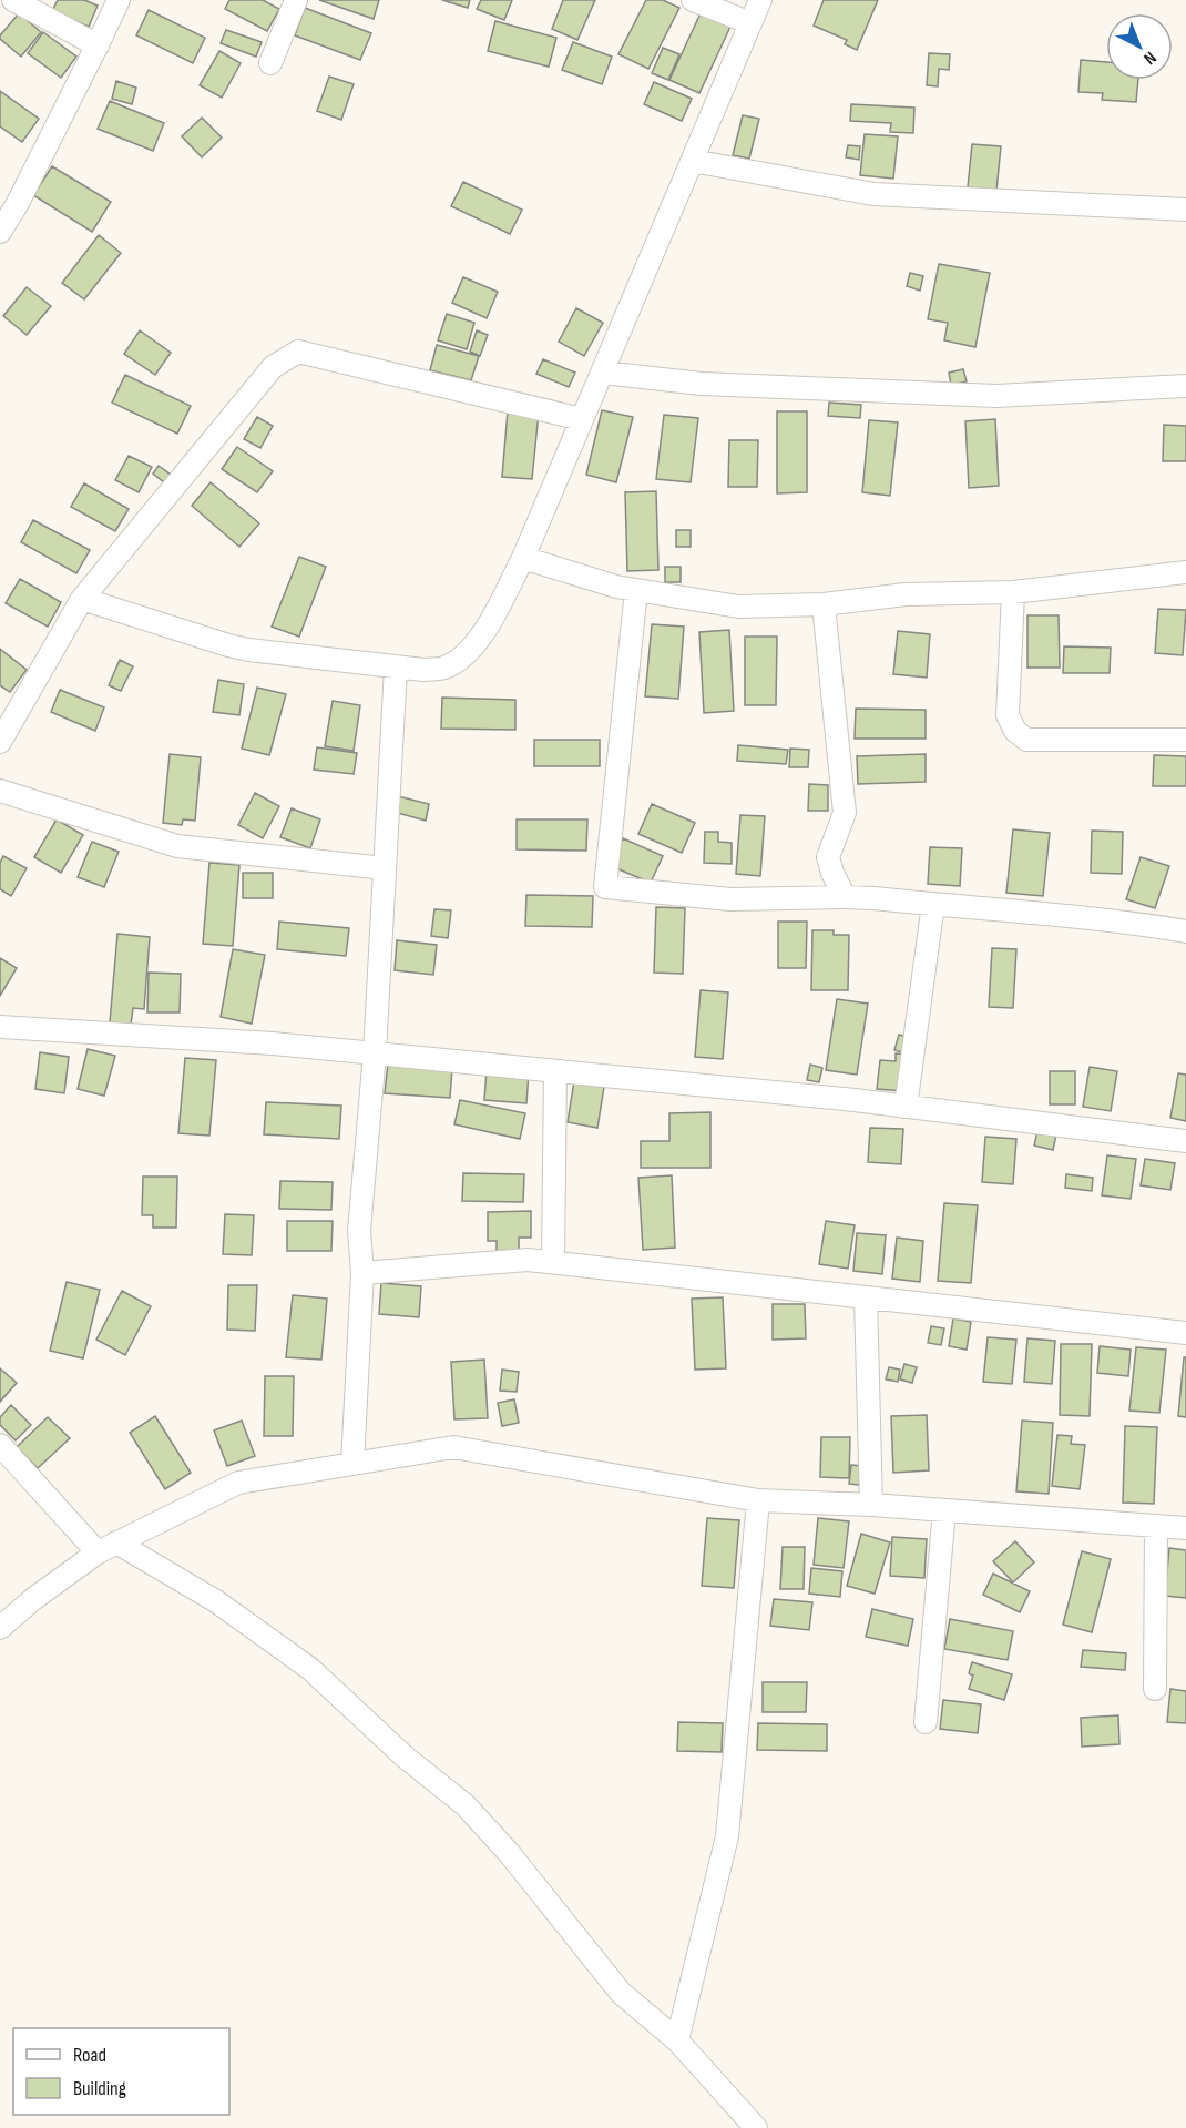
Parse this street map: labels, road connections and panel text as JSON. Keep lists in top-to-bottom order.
{
  "legend": ["Road", "Building"],
  "north": "bottom right"
}
